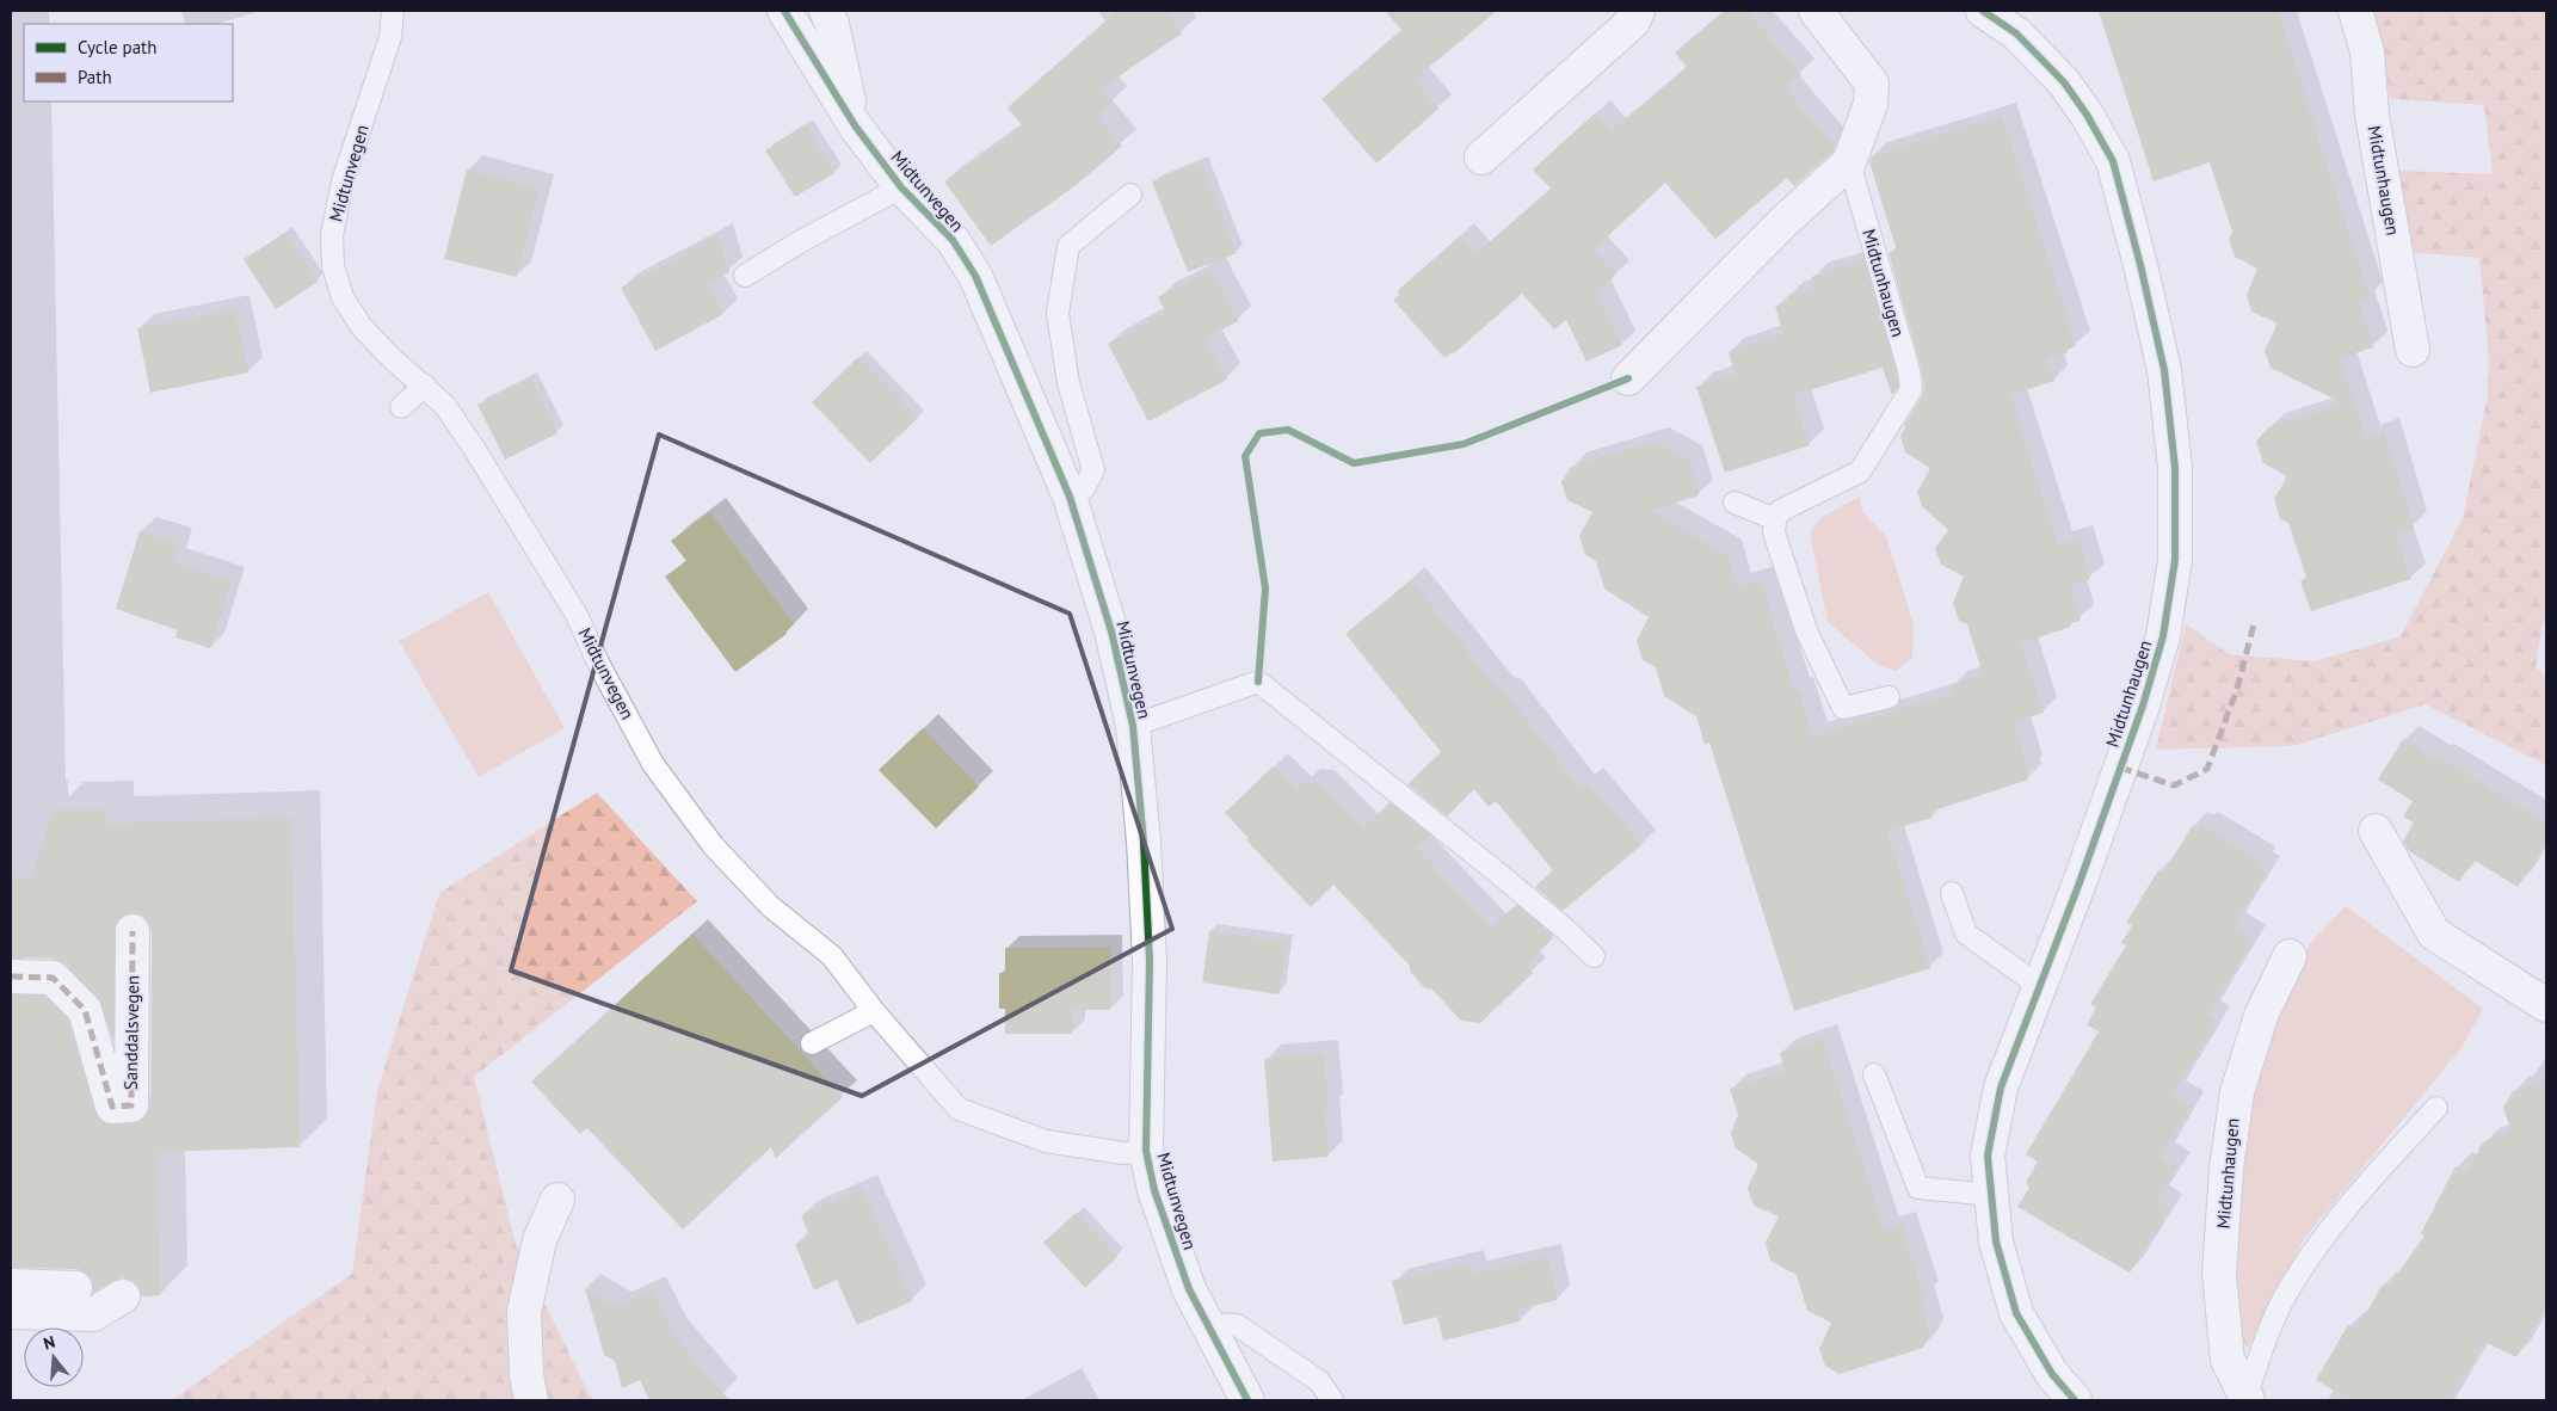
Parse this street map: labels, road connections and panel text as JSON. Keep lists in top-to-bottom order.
{
  "streets": {
    "street": ["Midtunvegen", "Midtunhaugen", "Sanddalsvegen"]
  },
  "legend": ["Cycle path", "Path"],
  "north": "top"
}
